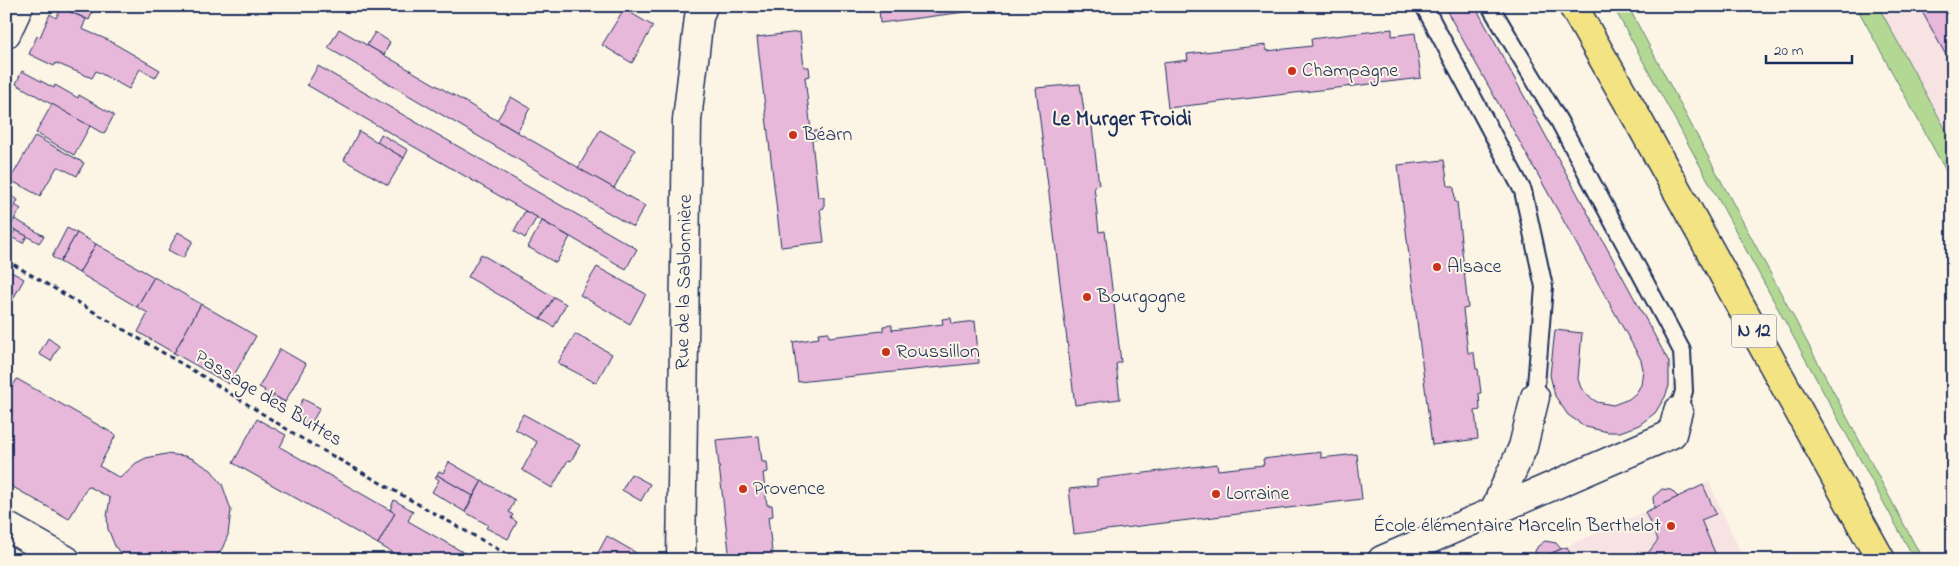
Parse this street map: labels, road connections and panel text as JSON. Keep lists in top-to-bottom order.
{
  "streets": {
    "main road": ["N 12"],
    "street": ["Rue de la Sablonnière"],
    "path": ["Passage des Buttes"]
  },
  "districts": ["Le Murger Froidi"],
  "places": [
    "Champagne",
    "Béarn",
    "Alsace",
    "Bourgogne",
    "Roussillon",
    "Provence",
    "Lorraine",
    "École élémentaire Marcelin Berthelot"
  ],
  "scale_bar": "20 m"
}
